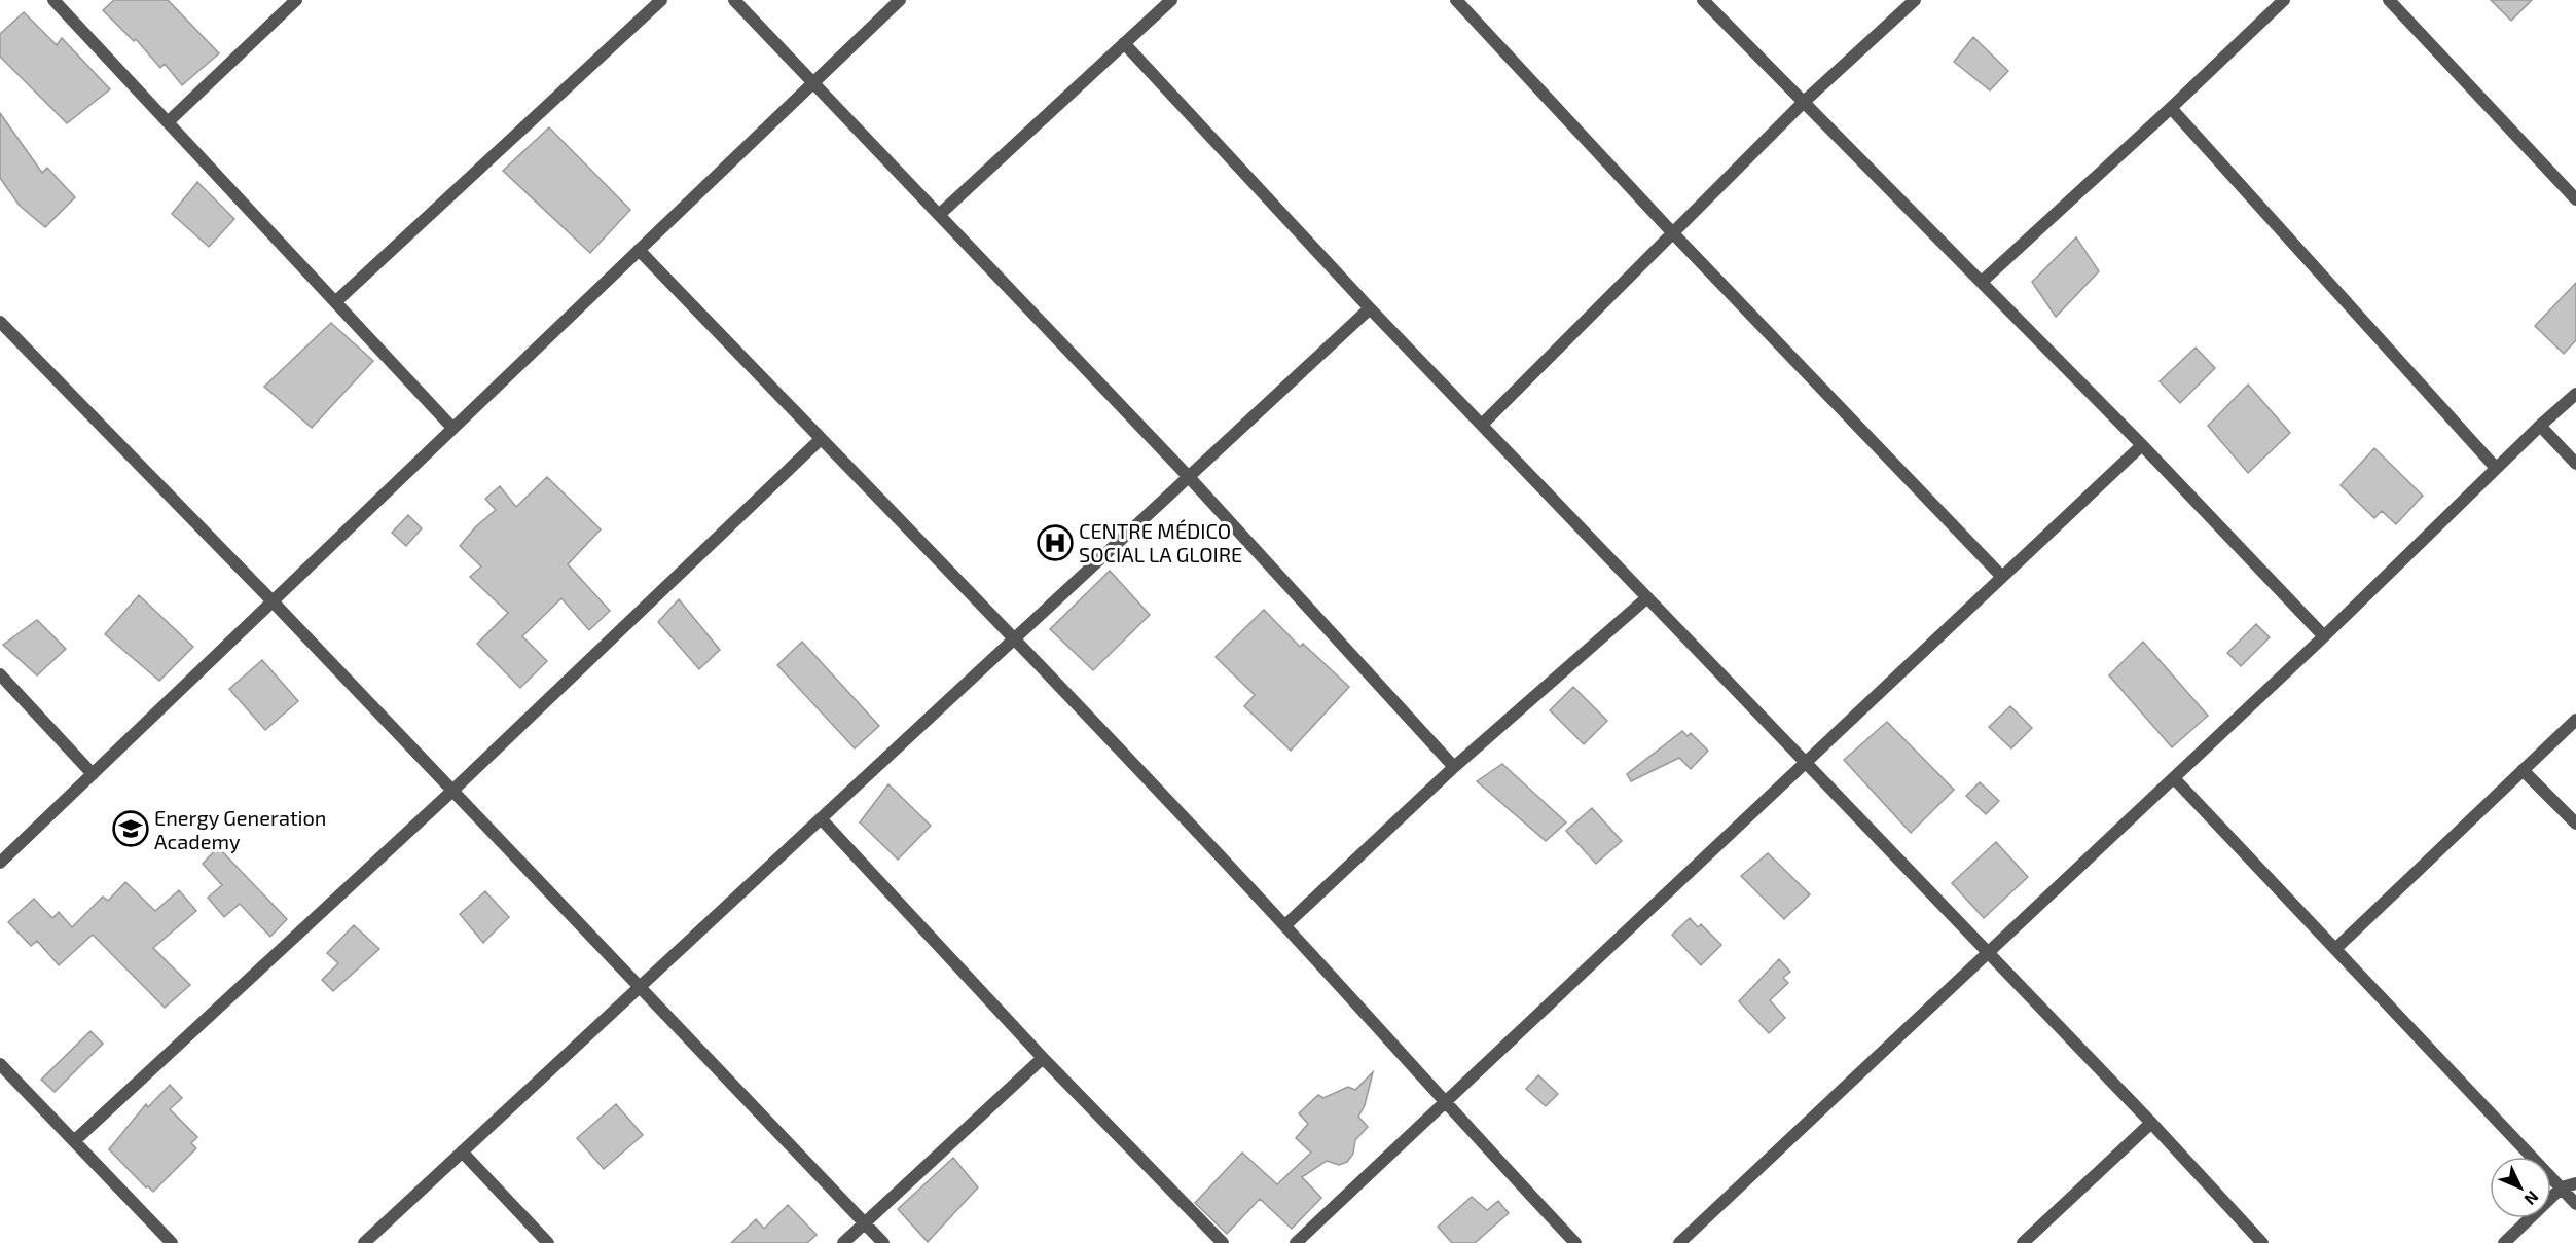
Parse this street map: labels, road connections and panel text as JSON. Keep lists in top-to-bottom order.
{
  "places": {
    "hospital": ["CENTRE MÉDICO SOCIAL LA GLOIRE"],
    "school or university": ["Energy Generation Academy"]
  },
  "north": "bottom right"
}
